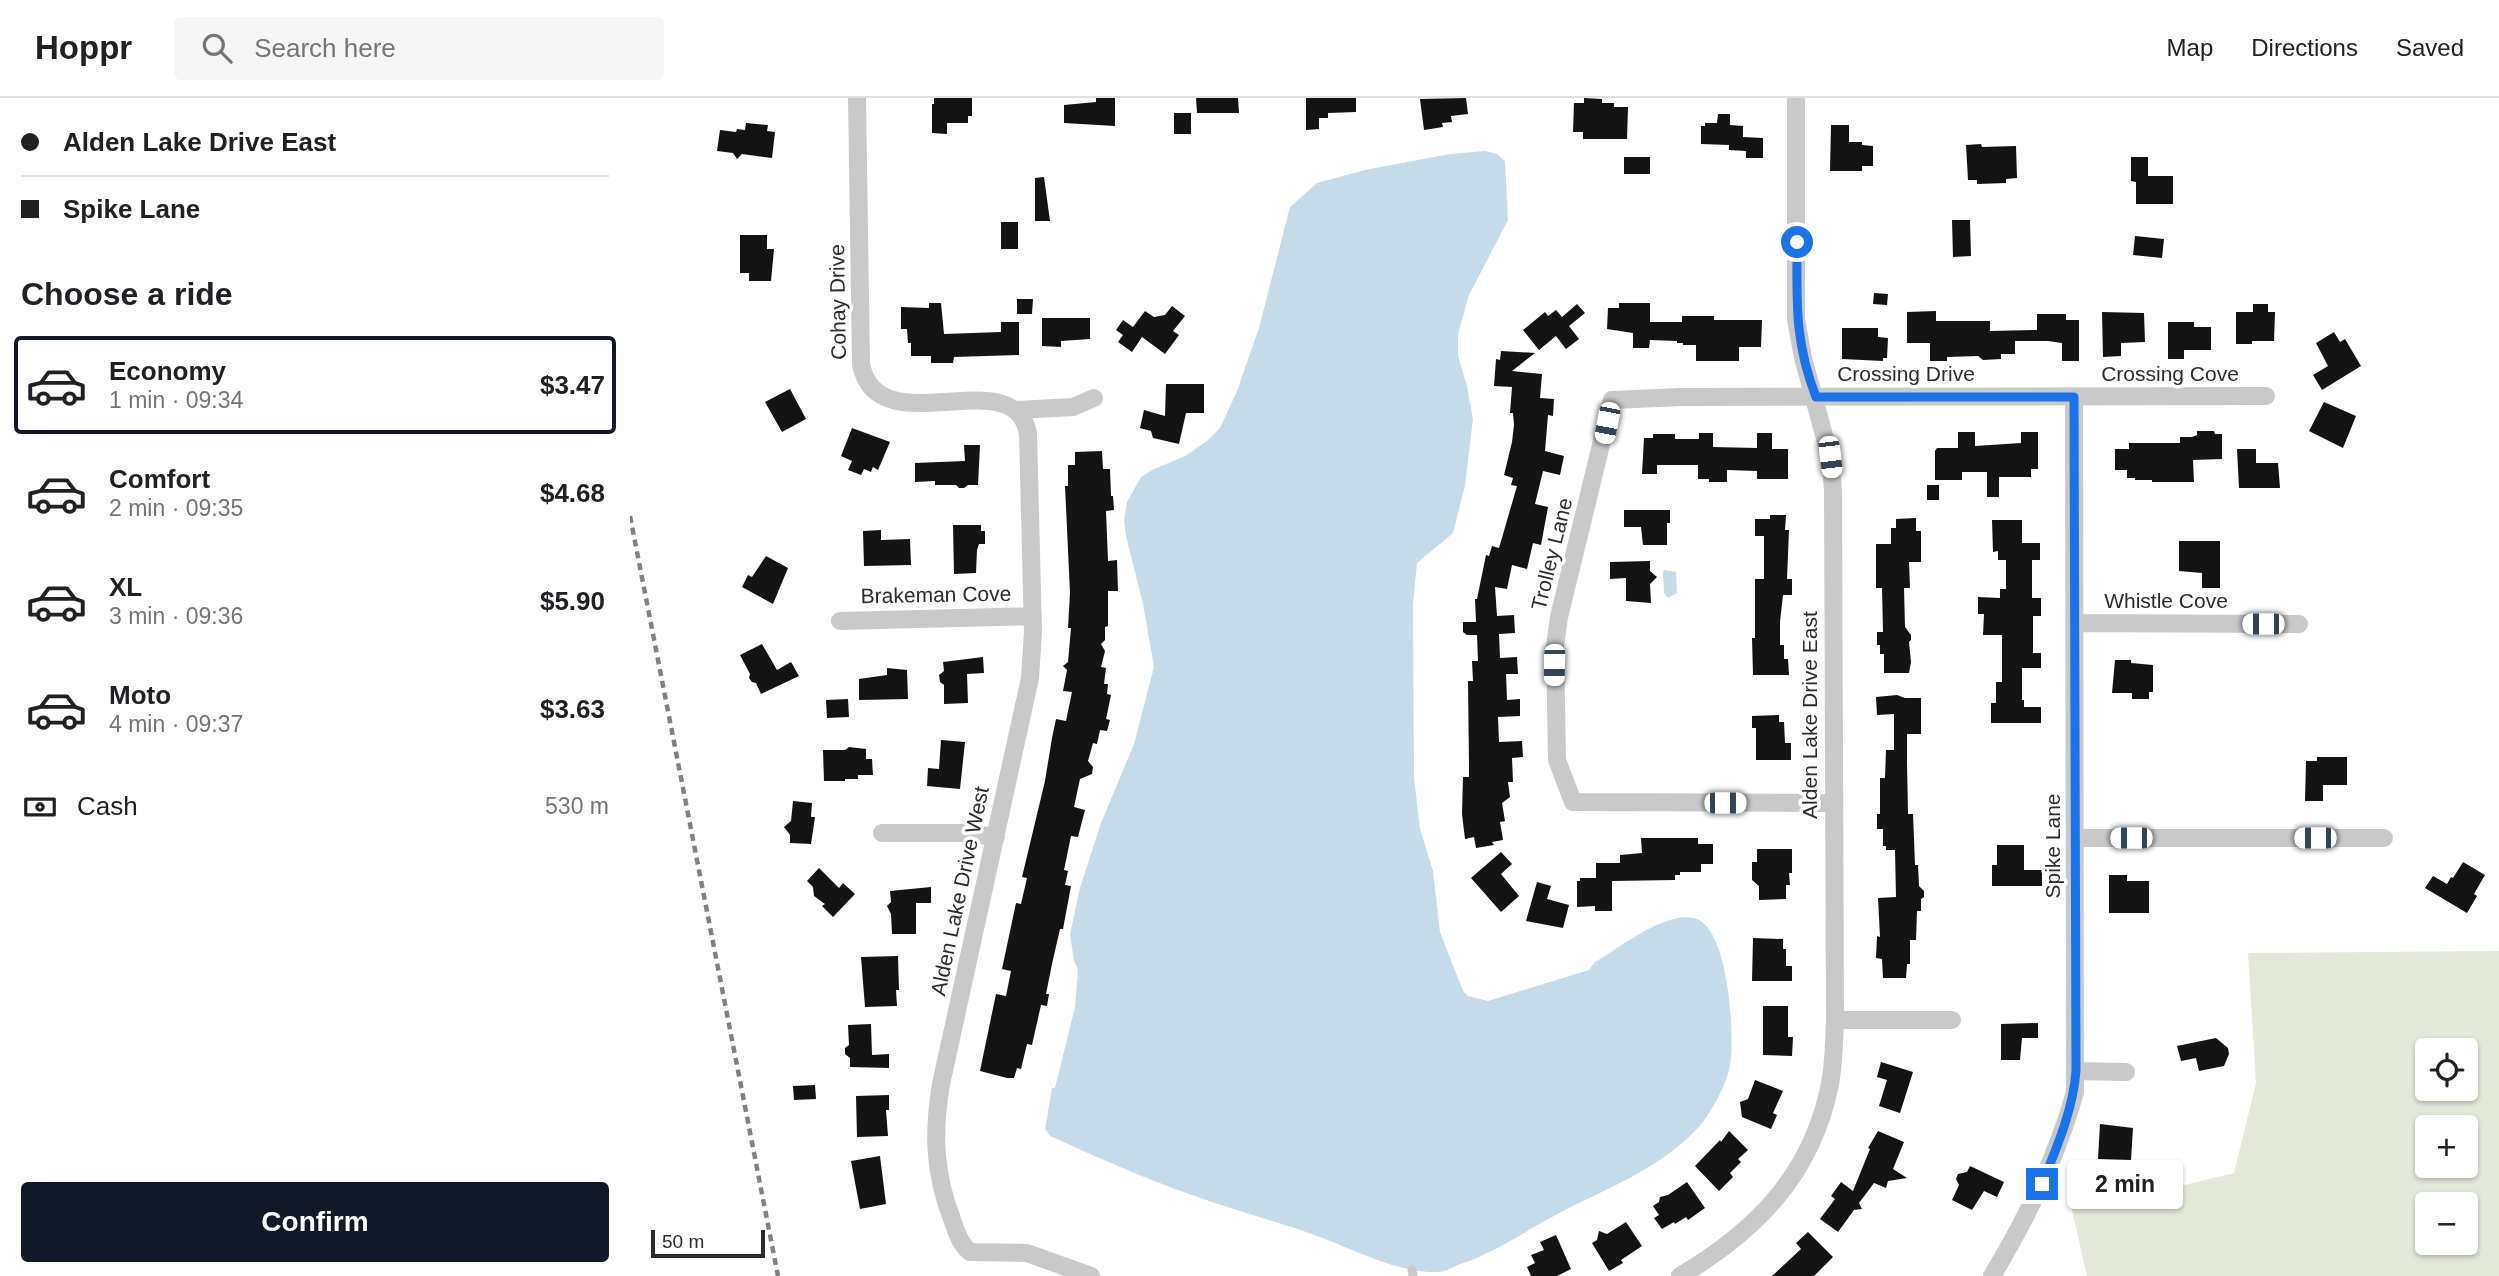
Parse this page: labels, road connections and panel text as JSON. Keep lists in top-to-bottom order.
{
  "streets": {
    "street": [
      "Cohay Drive",
      "Crossing Drive",
      "Crossing Cove",
      "Trolley Lane",
      "Brakeman Cove",
      "Whistle Cove",
      "Alden Lake Drive East",
      "Spike Lane",
      "Alden Lake Drive West"
    ]
  },
  "crossings": [
    ["Cohay Drive", "Alden Lake Drive West"],
    ["Crossing Drive", "Crossing Cove"],
    ["Crossing Drive", "Trolley Lane"],
    ["Crossing Drive", "Alden Lake Drive East"],
    ["Crossing Drive", "Spike Lane"],
    ["Crossing Cove", "Spike Lane"],
    ["Trolley Lane", "Alden Lake Drive East"],
    ["Brakeman Cove", "Alden Lake Drive West"],
    ["Whistle Cove", "Spike Lane"]
  ],
  "scale_bar": "50 m",
  "page": {
    "header": "Hoppr",
    "search": "Search here",
    "nav": ["Map", "Directions", "Saved"],
    "banner": ["Alden Lake Drive East", "Spike Lane"],
    "heading": "Choose a ride",
    "list": [
      {
        "name": "Economy",
        "note": "1 min · 09:34",
        "value": "$3.47"
      },
      {
        "name": "Comfort",
        "note": "2 min · 09:35",
        "value": "$4.68"
      },
      {
        "name": "XL",
        "note": "3 min · 09:36",
        "value": "$5.90"
      },
      {
        "name": "Moto",
        "note": "4 min · 09:37",
        "value": "$3.63"
      }
    ],
    "pay": ["Cash", "530 m"],
    "map_buttons": ["+", "−"],
    "bubble": "2 min",
    "buttons": "Confirm",
    "scale": "50 m"
  }
}
